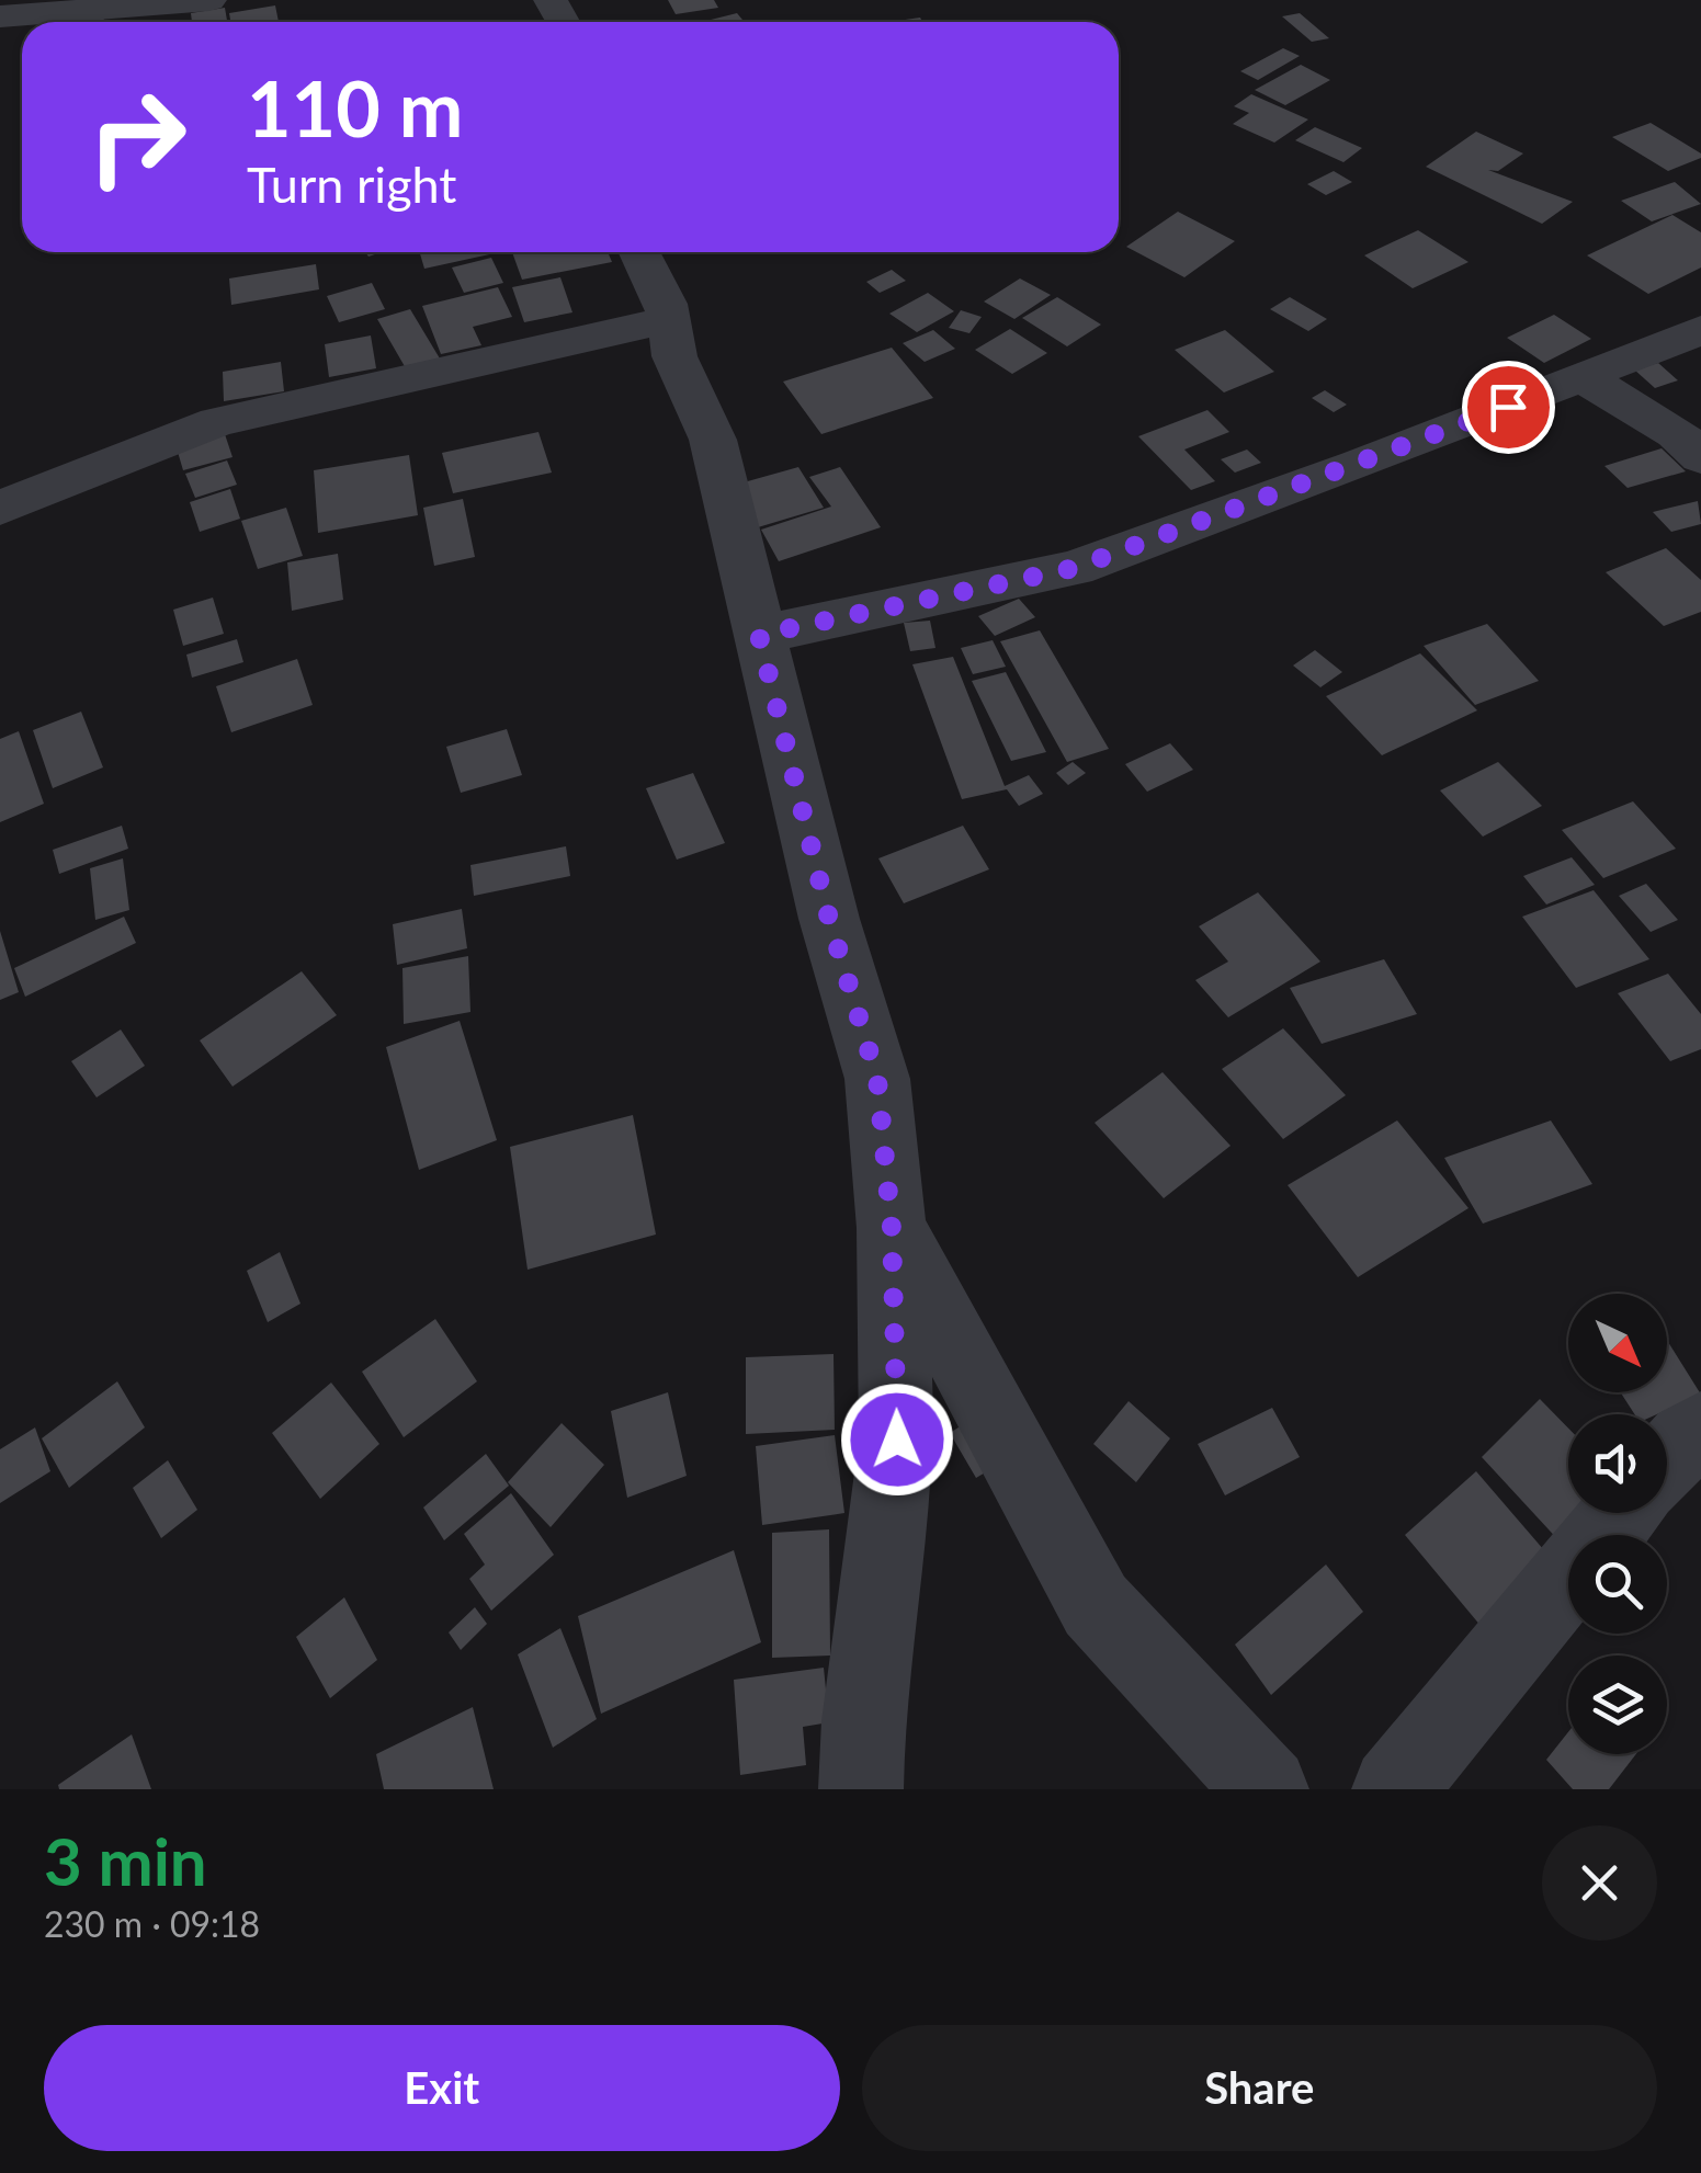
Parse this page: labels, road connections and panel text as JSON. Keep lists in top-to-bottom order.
{
  "north": "bottom right",
  "page": {
    "turn": ["110 m", "Turn right"],
    "heading": ["3 min", "230 m · 09:18"],
    "buttons": ["Exit", "Share"]
  }
}
